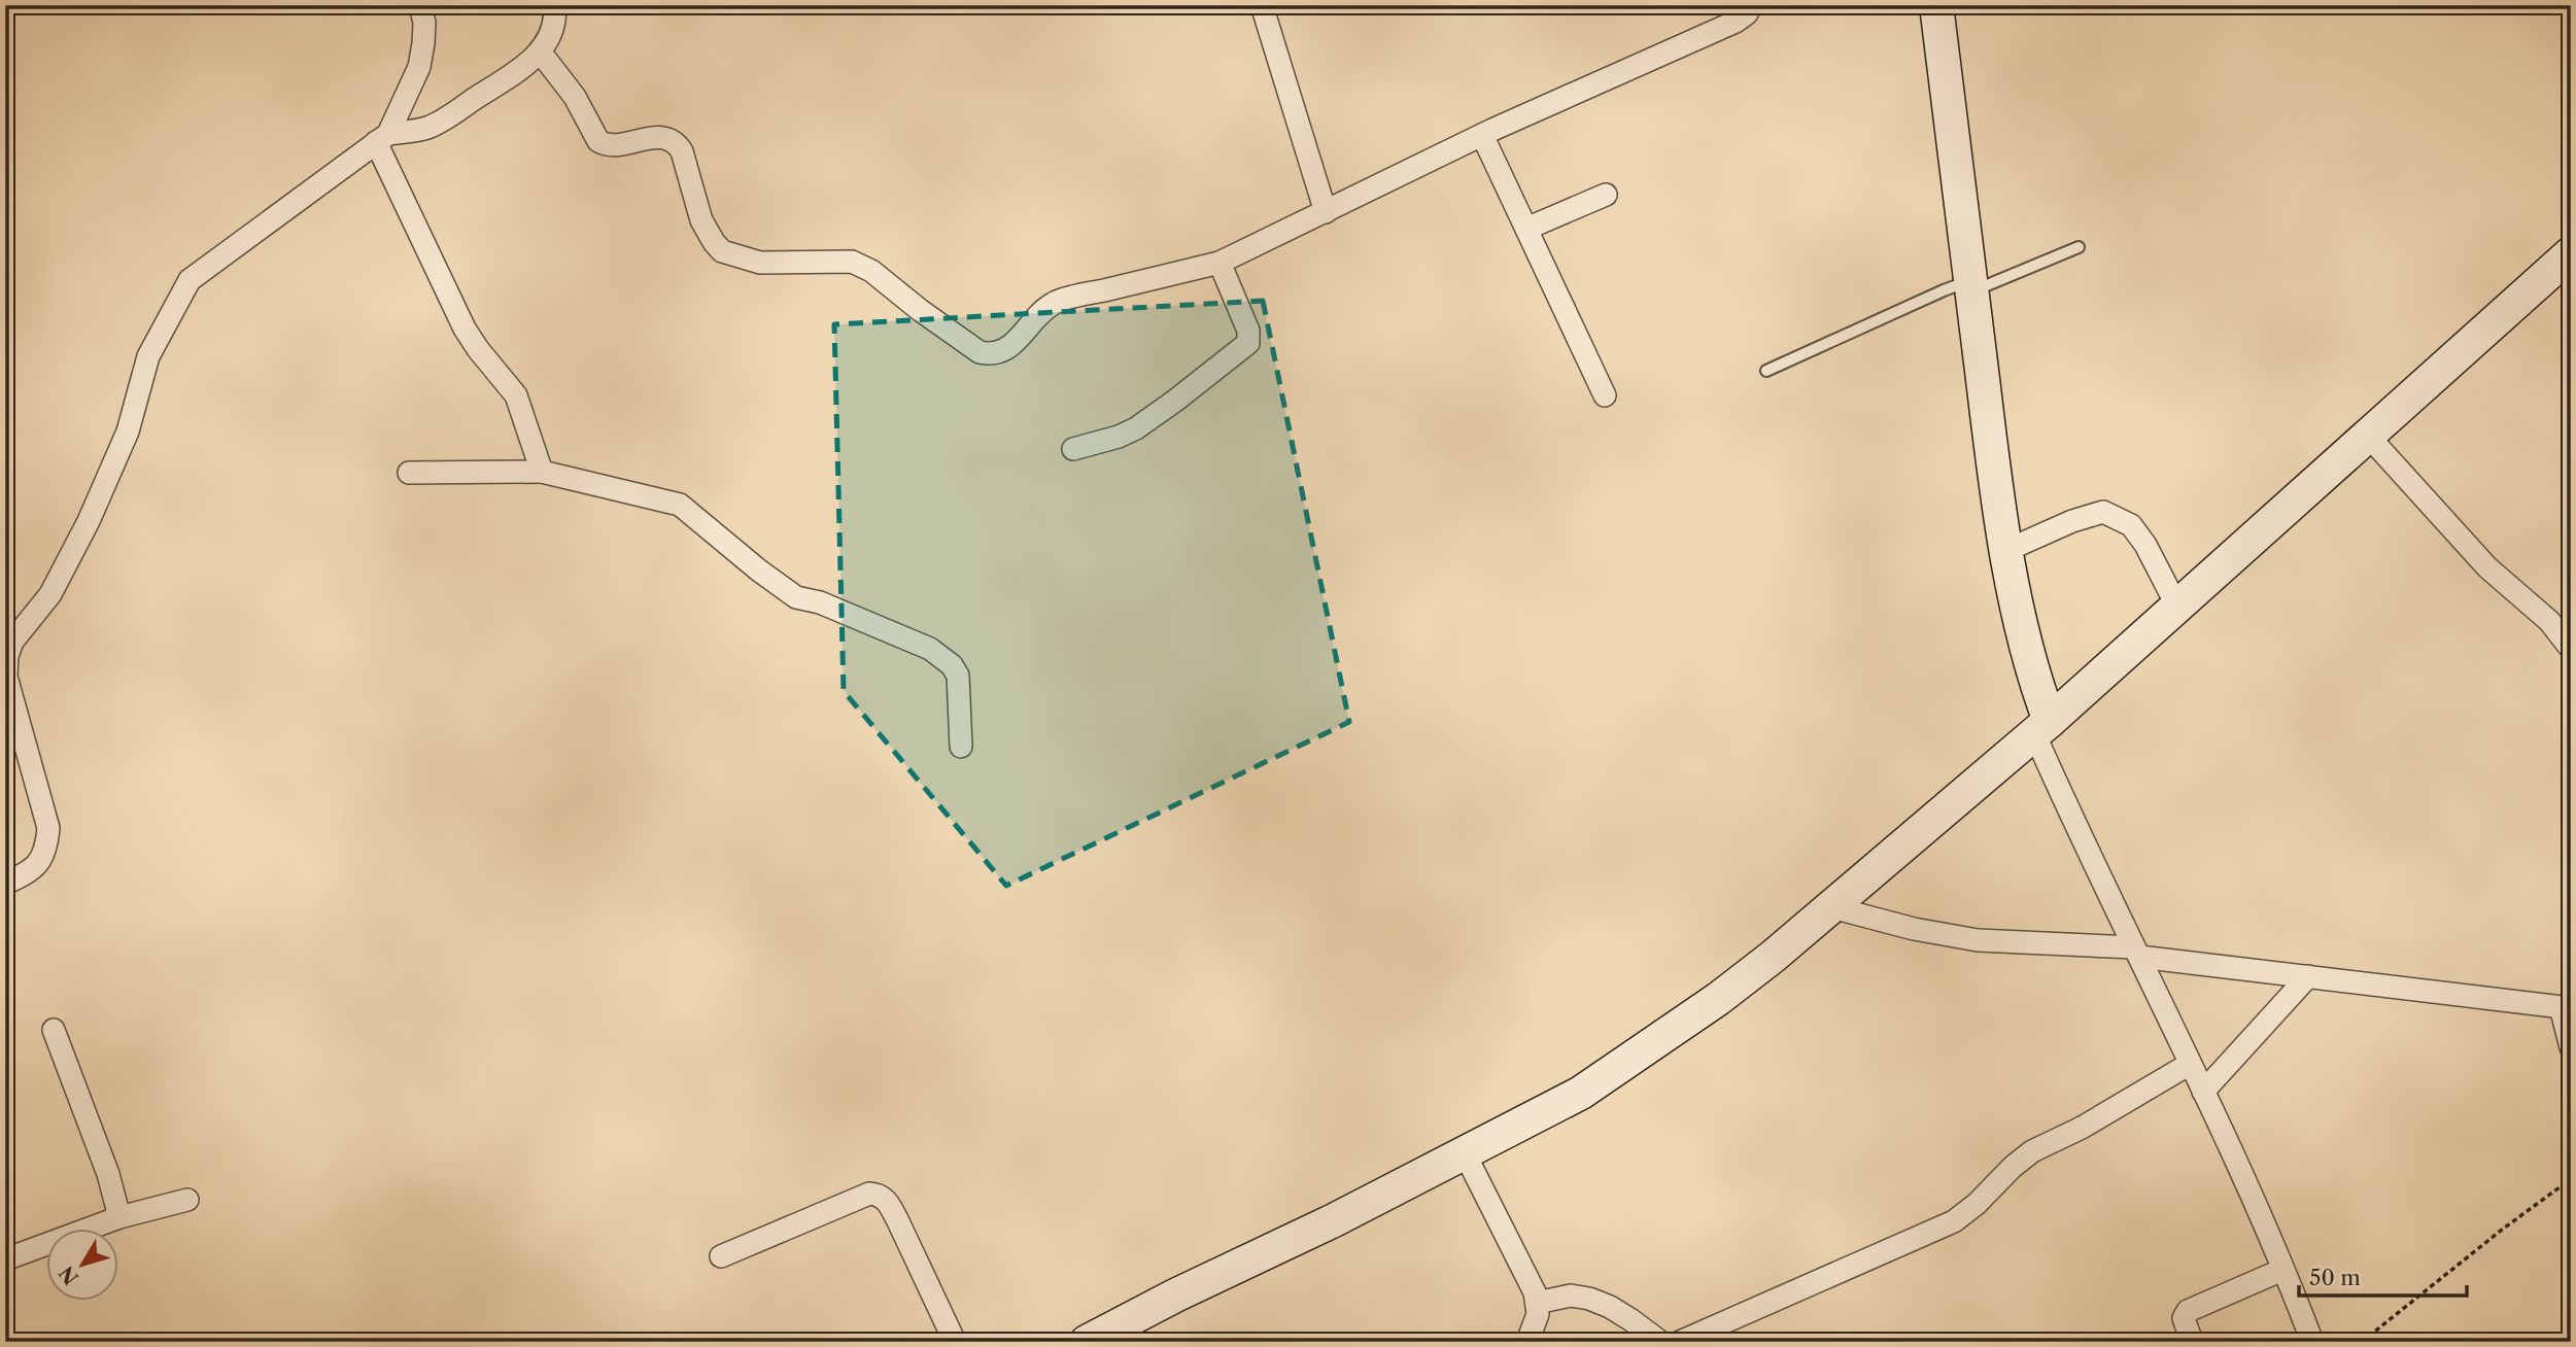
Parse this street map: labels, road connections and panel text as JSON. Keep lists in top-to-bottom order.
{
  "scale_bar": "50 m",
  "north": "bottom left"
}
